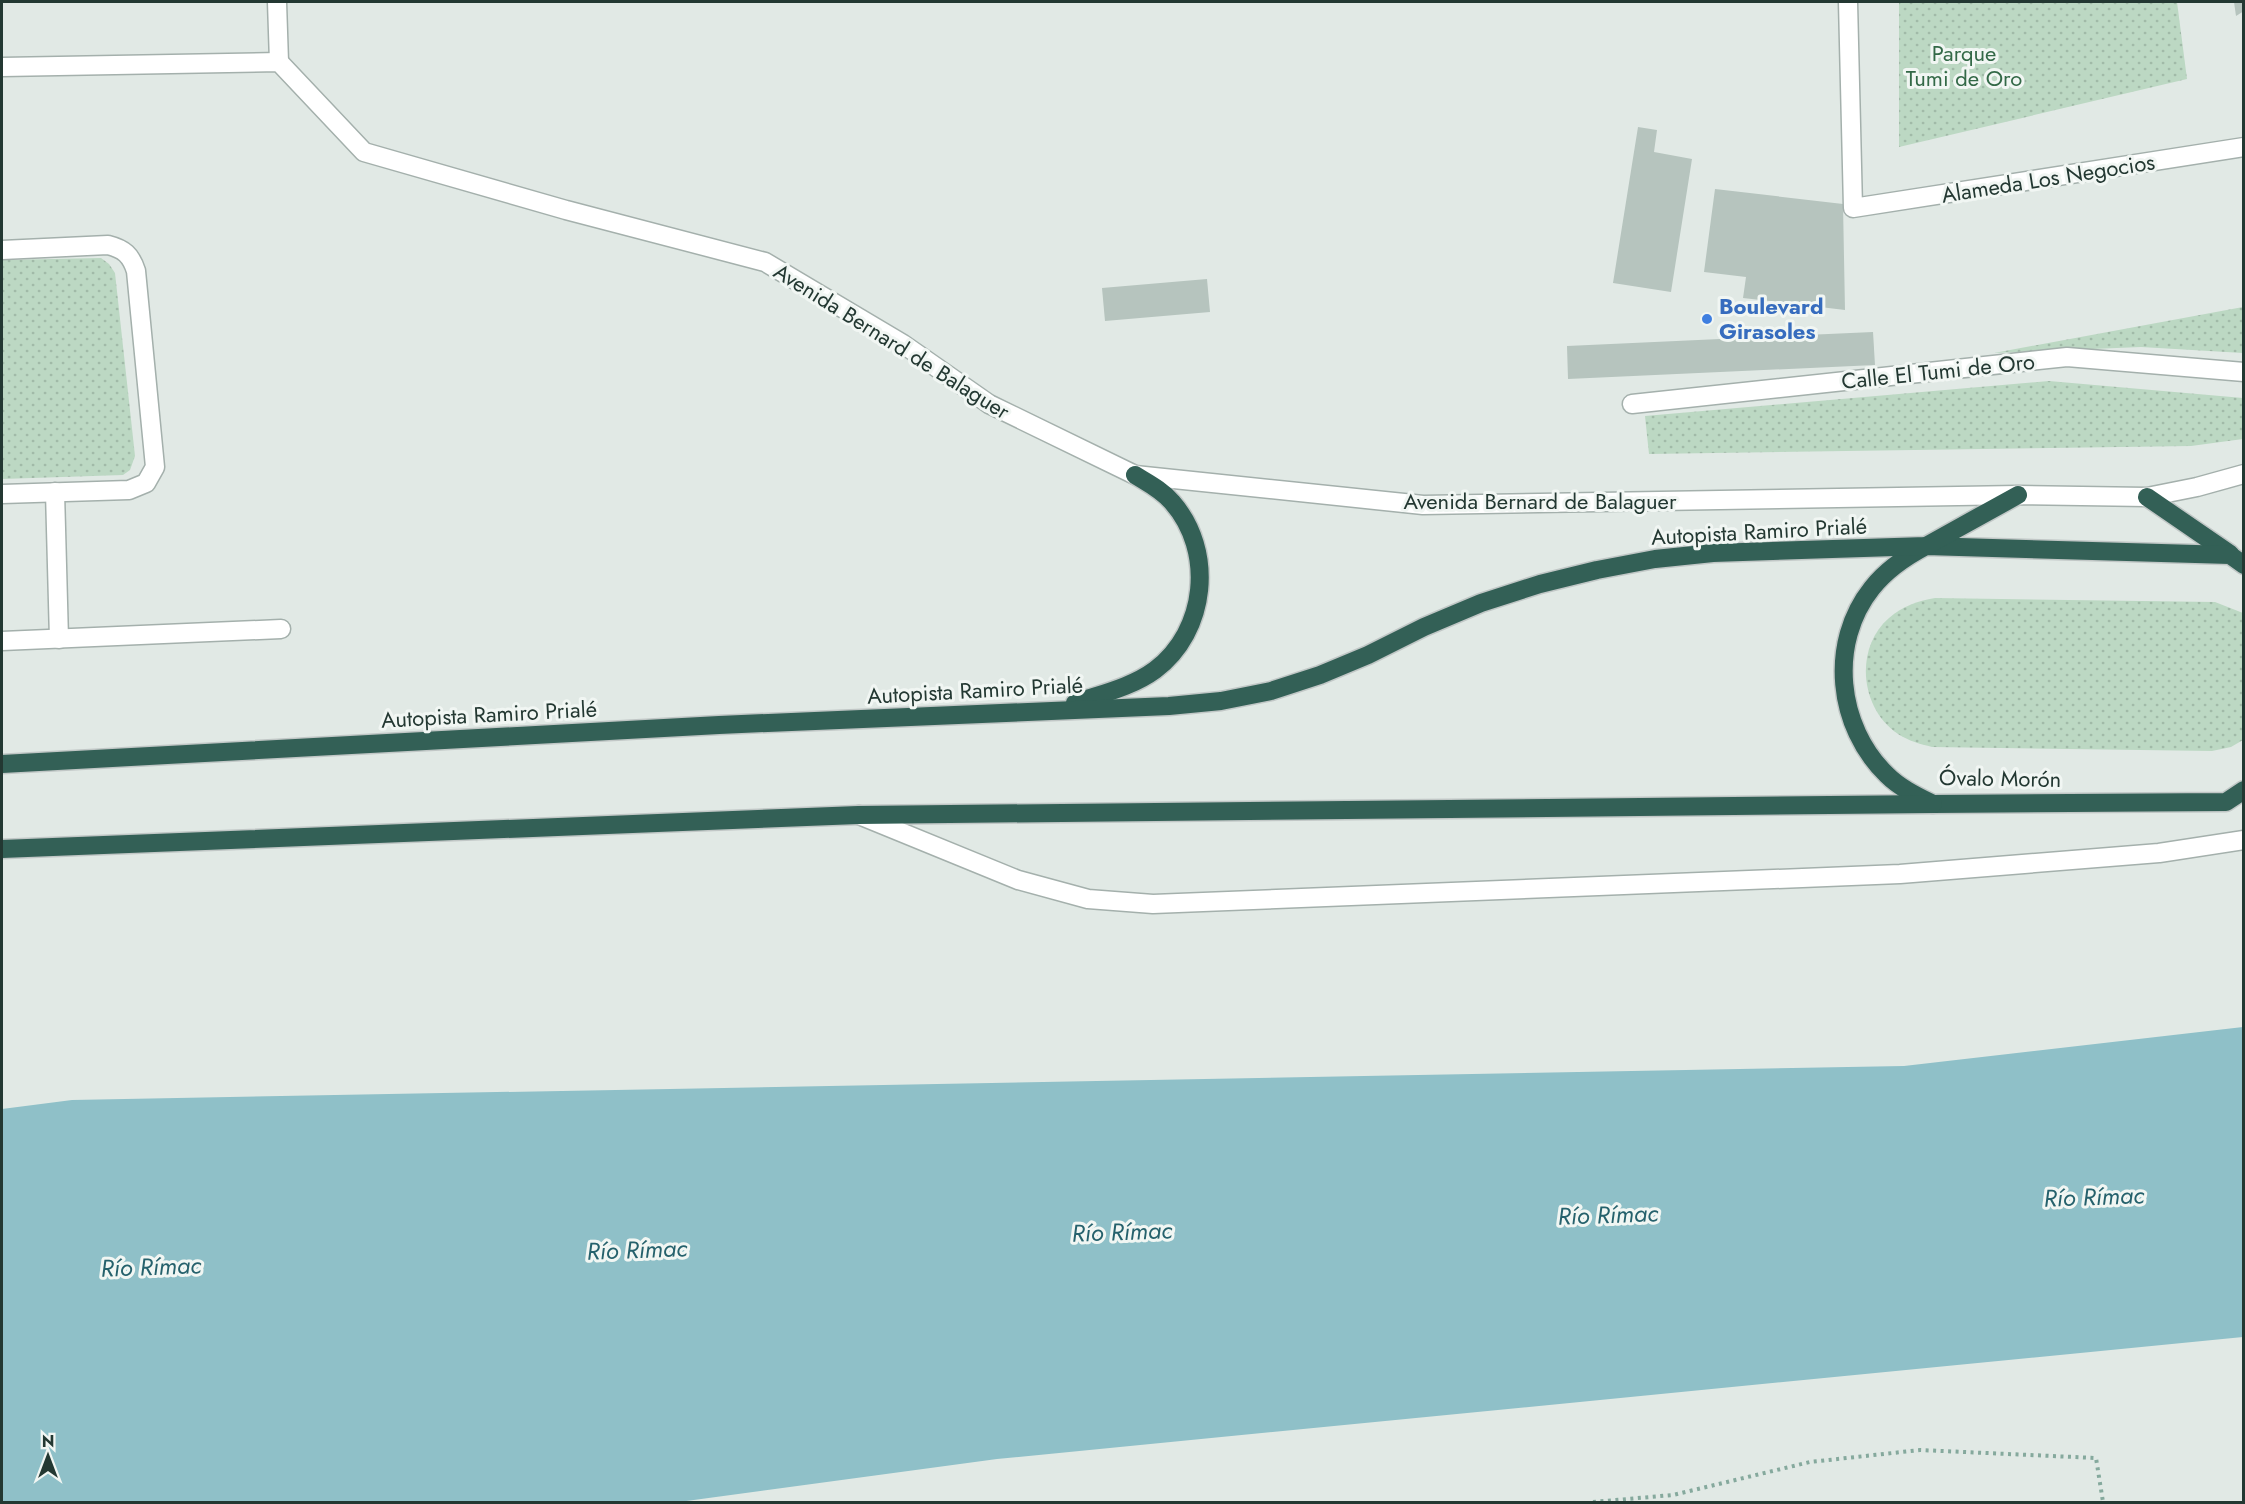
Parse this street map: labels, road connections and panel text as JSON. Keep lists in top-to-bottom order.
{
  "streets": {
    "highway": ["Autopista Ramiro Prialé", "Óvalo Morón"],
    "street": ["Alameda Los Negocios", "Avenida Bernard de Balaguer", "Calle El Tumi de Oro"]
  },
  "crossings": [
    ["Avenida Bernard de Balaguer", "Óvalo Morón"],
    ["Autopista Ramiro Prialé", "Óvalo Morón"]
  ],
  "water": ["Río Rímac"],
  "parks": ["Parque Tumi de Oro"],
  "places": ["Boulevard Girasoles"],
  "north": "top"
}
